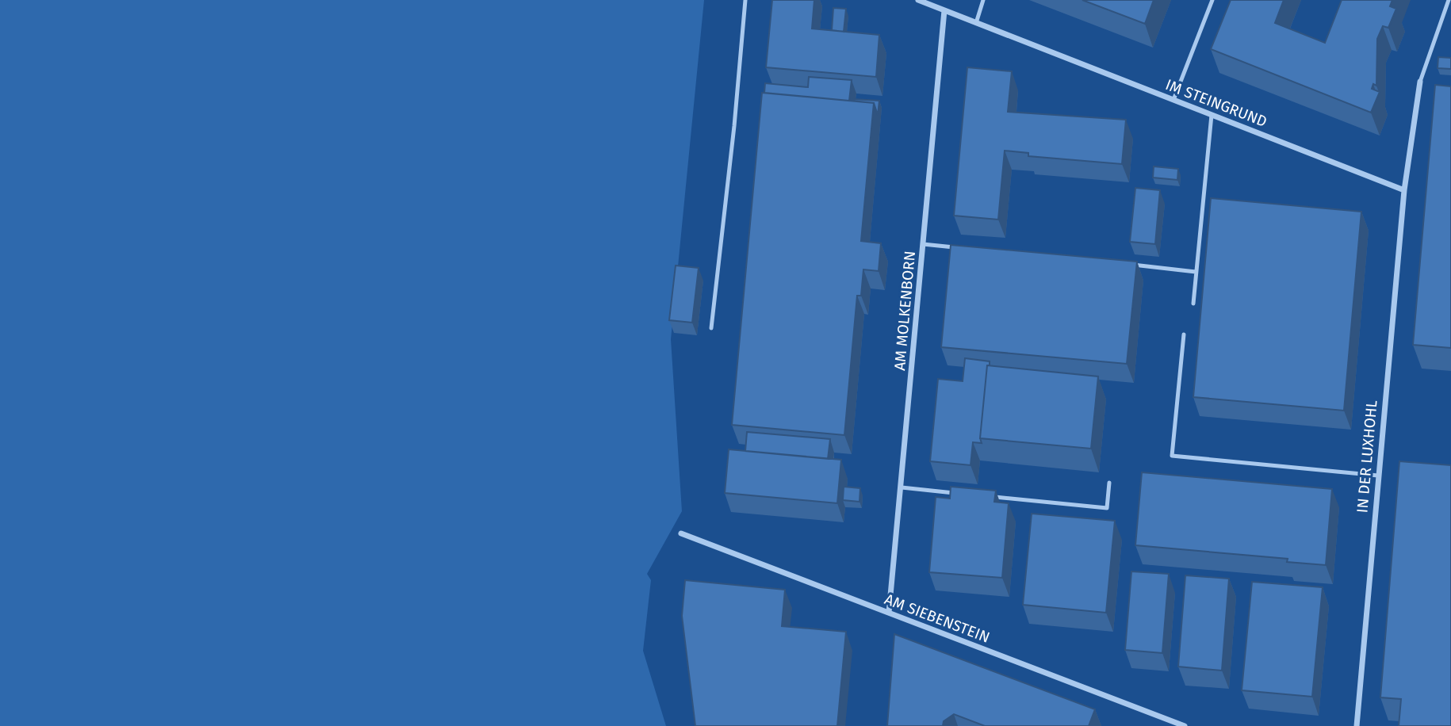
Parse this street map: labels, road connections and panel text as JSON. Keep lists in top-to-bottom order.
{
  "streets": {
    "street": [
      "IM STEINGRUND",
      "AM MOLKENBORN",
      "IN DER LUXHOHL",
      "AM SIEBENSTEIN"
    ]
  },
  "crossings": [
    ["IM STEINGRUND", "AM MOLKENBORN"],
    ["IM STEINGRUND", "IN DER LUXHOHL"],
    ["AM MOLKENBORN", "AM SIEBENSTEIN"]
  ]
}
